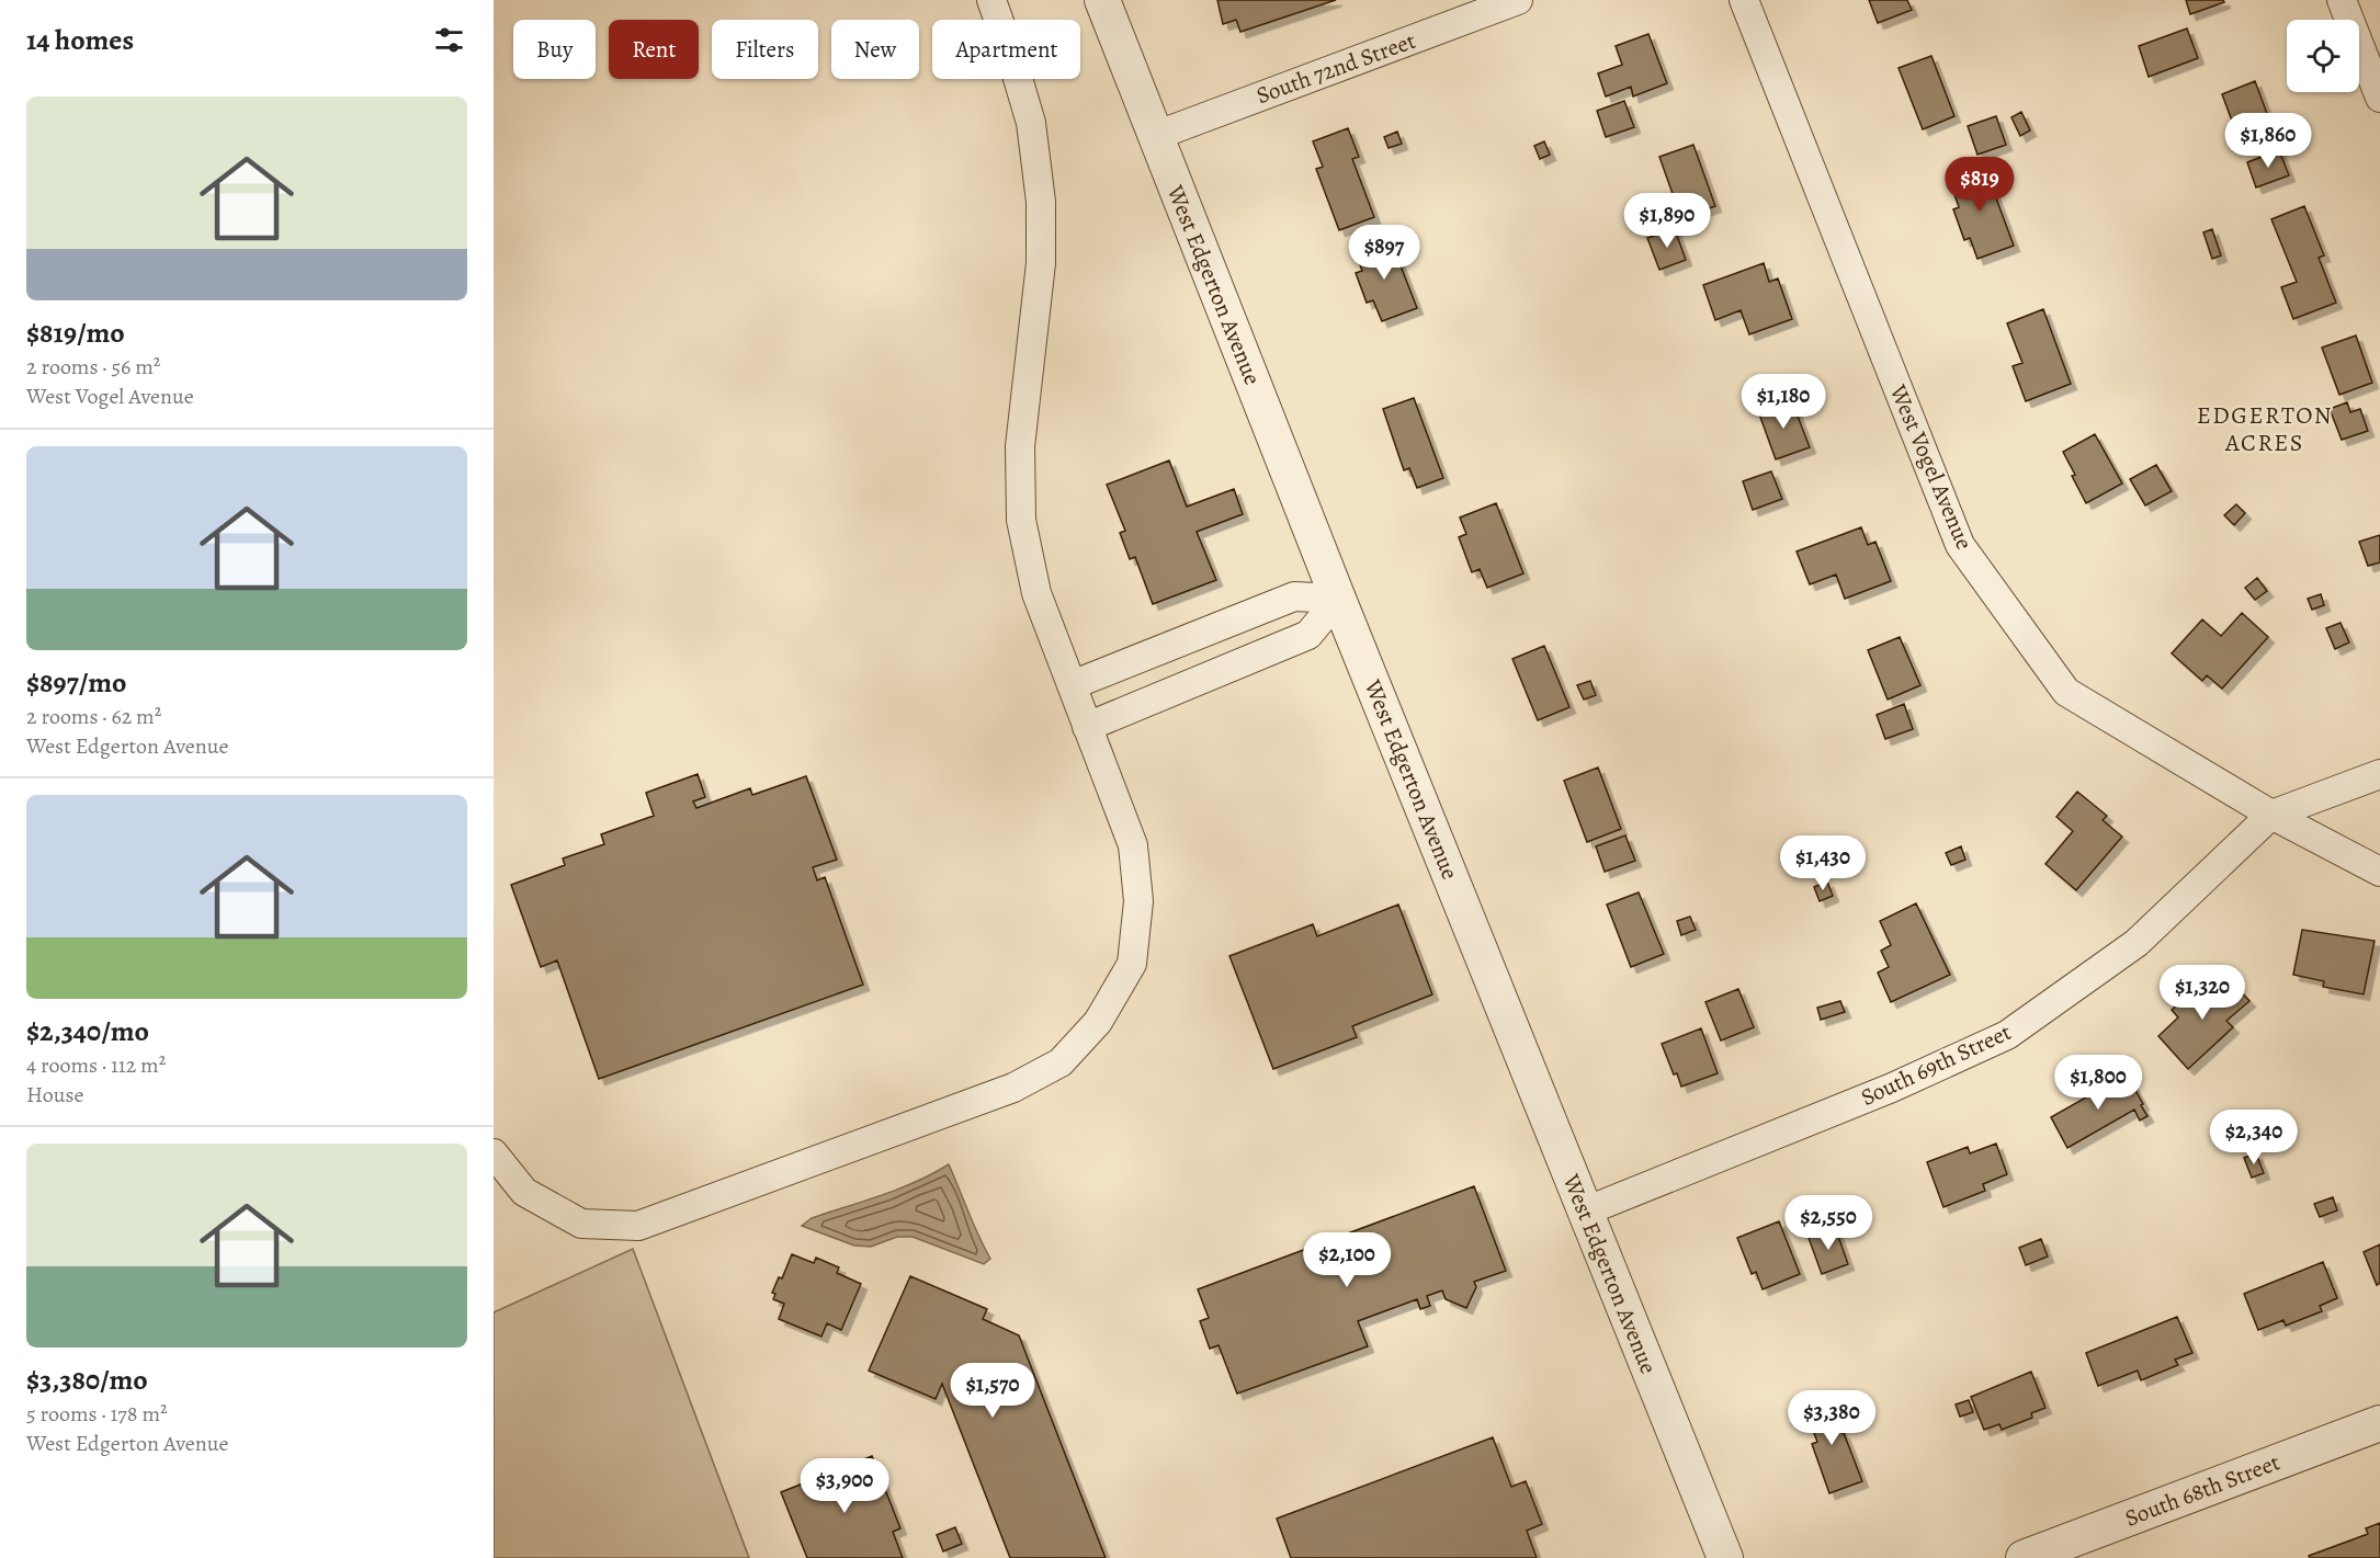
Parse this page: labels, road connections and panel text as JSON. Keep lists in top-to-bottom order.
{
  "streets": {
    "street": [
      "South 72nd Street",
      "West Edgerton Avenue",
      "West Vogel Avenue",
      "South 69th Street",
      "South 68th Street"
    ]
  },
  "crossings": [
    ["South 72nd Street", "West Edgerton Avenue"],
    ["West Edgerton Avenue", "South 69th Street"],
    ["West Vogel Avenue", "South 69th Street"]
  ],
  "districts": ["EDGERTON ACRES"],
  "page": {
    "heading": "14 homes",
    "chip": [
      "Buy",
      "Rent",
      "Filters",
      "New",
      "Apartment"
    ],
    "list": [
      {
        "name": "$819/mo",
        "note": "2 rooms · 56 m² · West Vogel Avenue"
      },
      {
        "name": "$897/mo",
        "note": "2 rooms · 62 m² · West Edgerton Avenue"
      },
      {
        "name": "$2,340/mo",
        "note": "4 rooms · 112 m² · House"
      },
      {
        "name": "$3,380/mo",
        "note": "5 rooms · 178 m² · West Edgerton Avenue"
      }
    ],
    "price": [
      "$1,860",
      "$819",
      "$1,890",
      "$897",
      "$1,180",
      "$1,430",
      "$1,320",
      "$1,800",
      "$2,340",
      "$2,550",
      "$2,100",
      "$1,570",
      "$3,380",
      "$3,900"
    ]
  }
}
